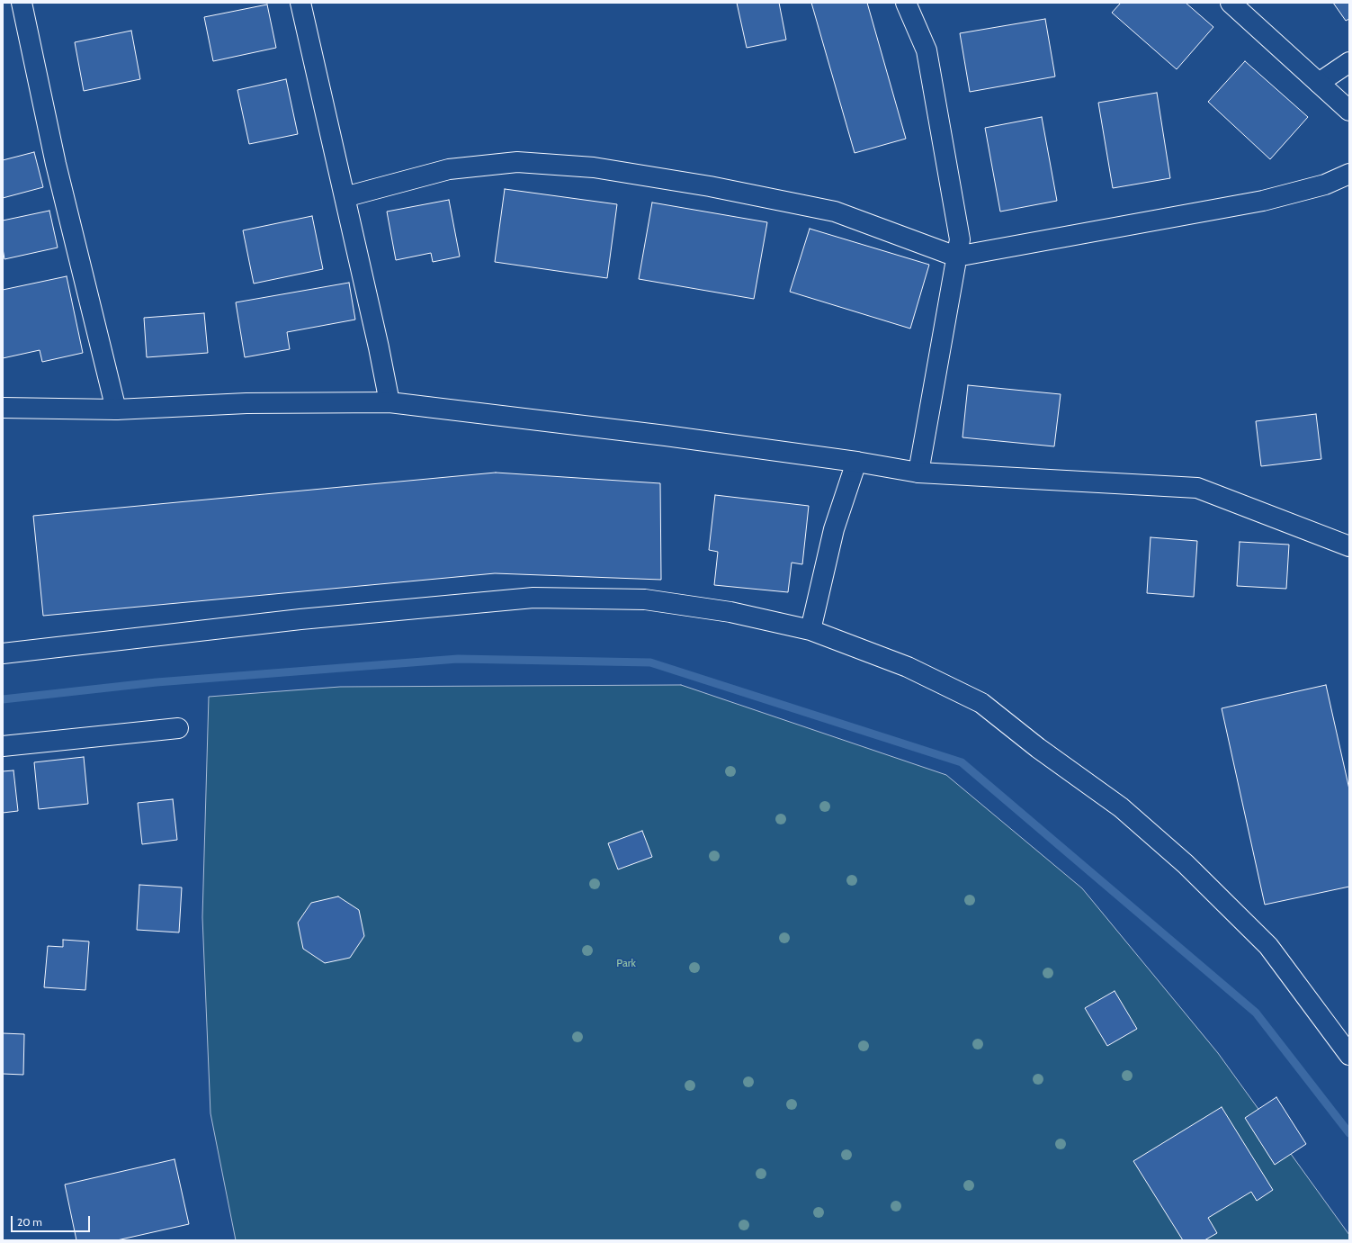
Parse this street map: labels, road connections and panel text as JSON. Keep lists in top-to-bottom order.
{
  "parks": ["Park"],
  "scale_bar": "20 m"
}
